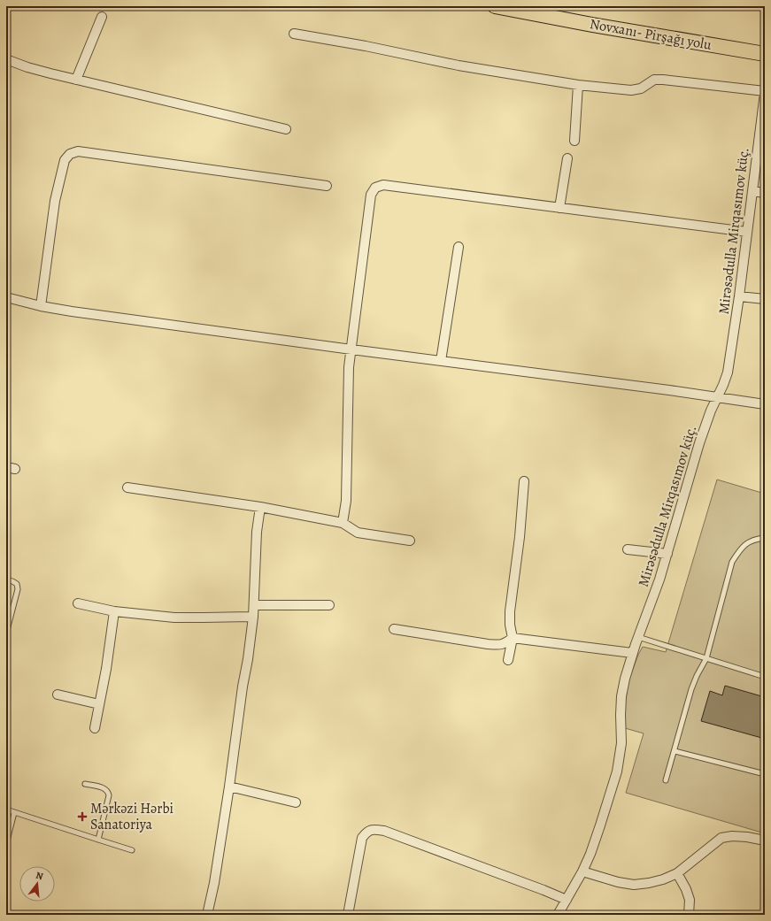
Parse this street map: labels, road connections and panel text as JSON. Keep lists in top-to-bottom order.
{
  "streets": {
    "main road": ["Novxanı- Pirşağı yolu"],
    "street": ["Mirəsədulla Mirqasımov küç."]
  },
  "places": {
    "health": ["Mərkəzi Hərbi Sanatoriya"]
  },
  "north": "top"
}
